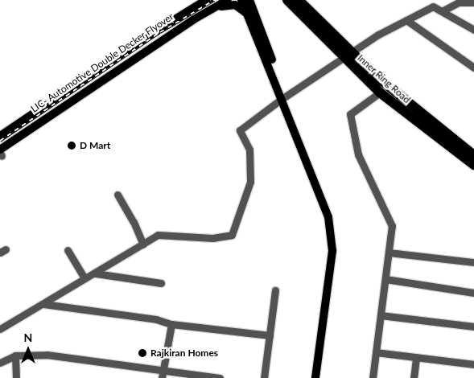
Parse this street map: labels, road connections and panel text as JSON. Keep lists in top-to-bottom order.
{
  "streets": {
    "highway": ["Inner Ring Road"],
    "main road": ["LIC- Automotive Double Decker Flyover"]
  },
  "places": ["D Mart", "Rajkiran Homes"],
  "north": "top"
}
